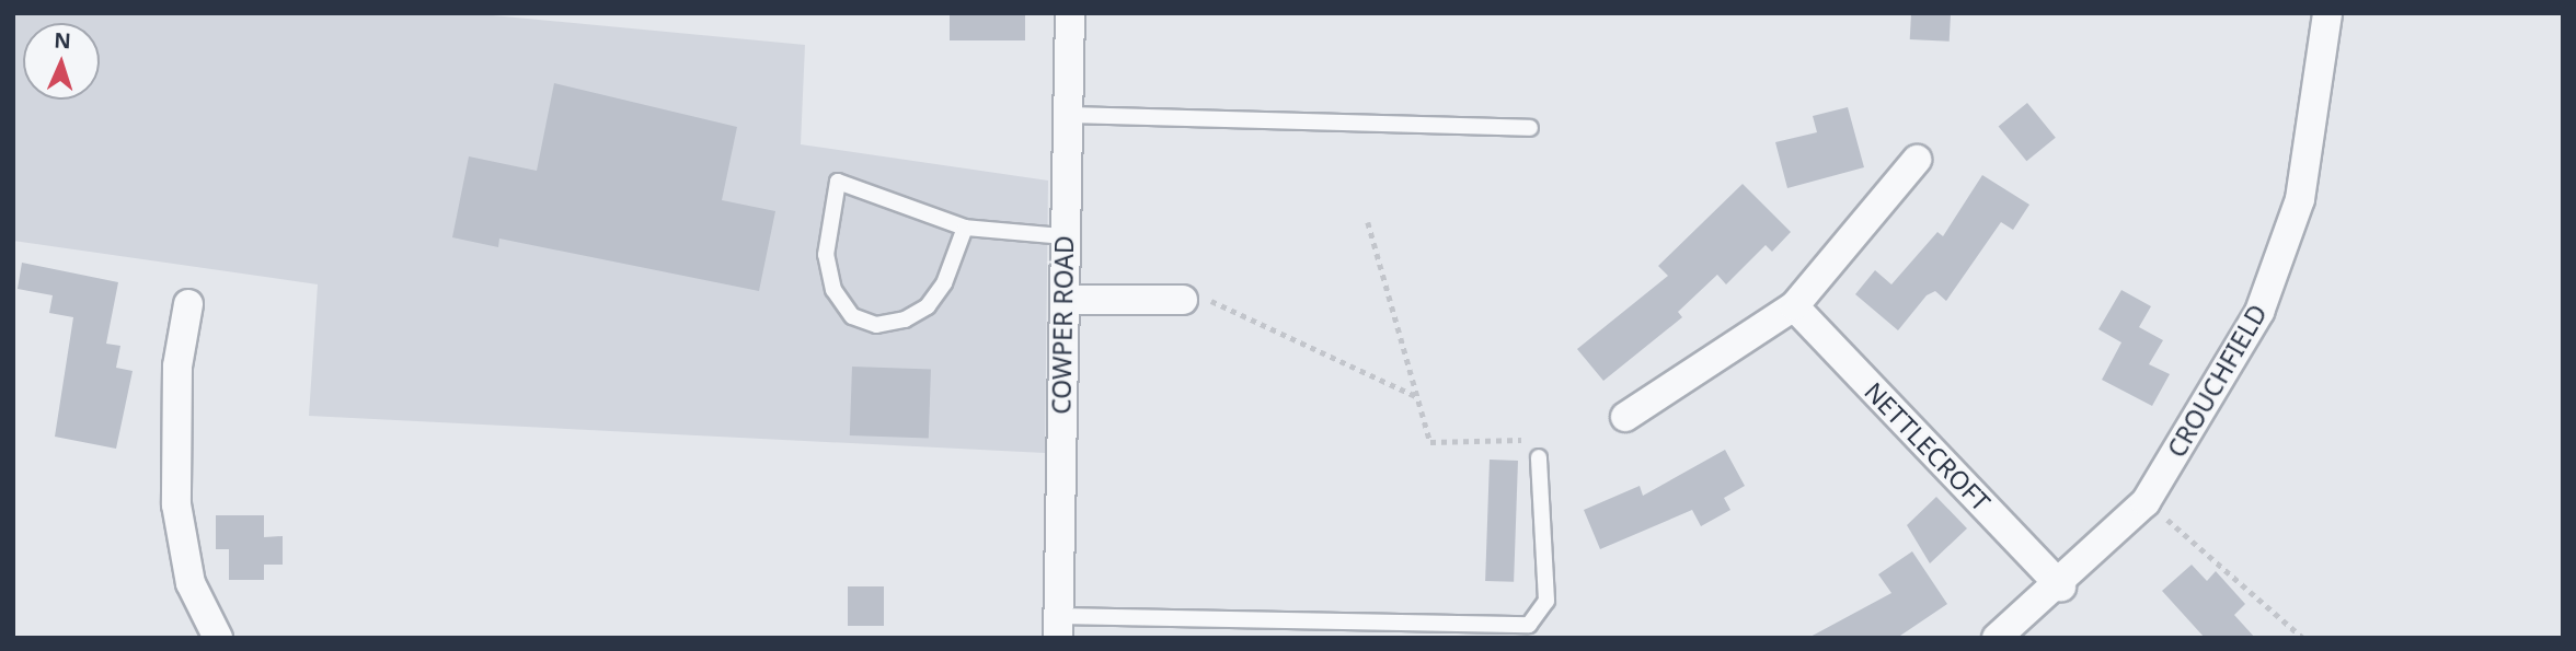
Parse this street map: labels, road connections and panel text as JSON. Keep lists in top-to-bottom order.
{
  "streets": {
    "street": ["COWPER ROAD", "CROUCHFIELD", "NETTLECROFT"]
  },
  "crossings": [
    ["CROUCHFIELD", "NETTLECROFT"]
  ],
  "north": "top"
}
